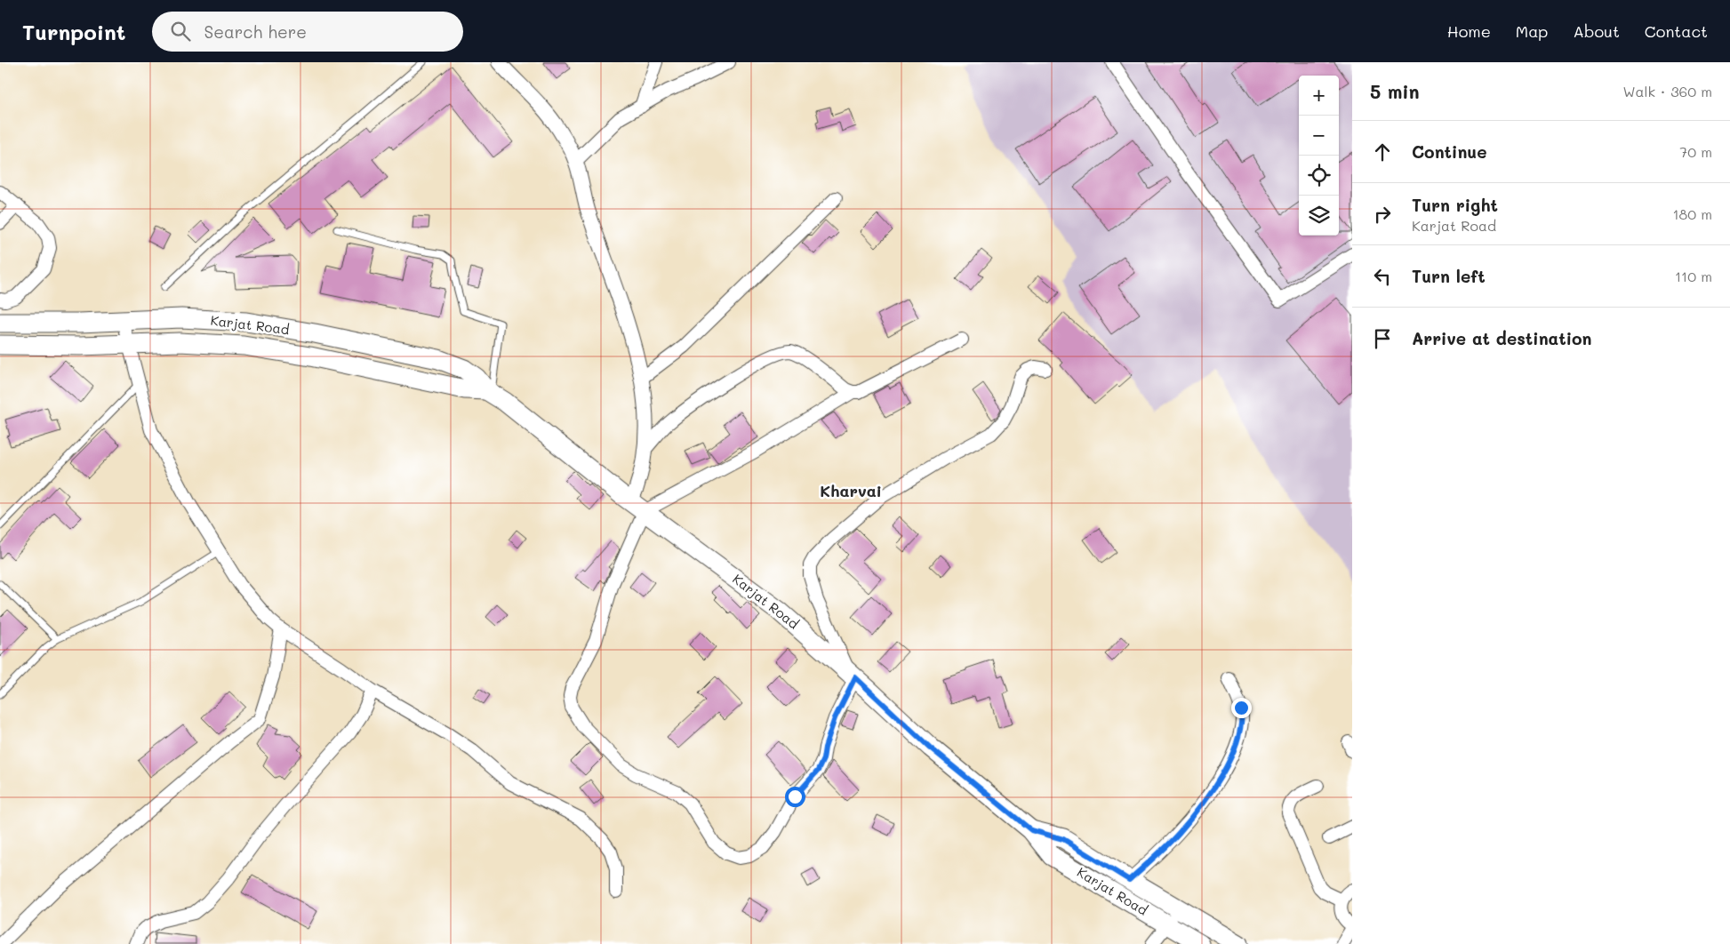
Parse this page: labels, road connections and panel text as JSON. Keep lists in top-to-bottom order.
{
  "streets": {
    "main road": ["Karjat Road"]
  },
  "districts": ["Kharvai"],
  "page": {
    "header": "Turnpoint",
    "search": "Search here",
    "nav": [
      "Home",
      "Map",
      "About",
      "Contact"
    ],
    "heading": ["5 min", "Walk · 360 m"],
    "map_buttons": ["+", "−"],
    "list": [
      ["Continue", "70 m"],
      ["Turn right", "Karjat Road", "180 m"],
      ["Turn left", "110 m"],
      "Arrive at destination"
    ]
  }
}
